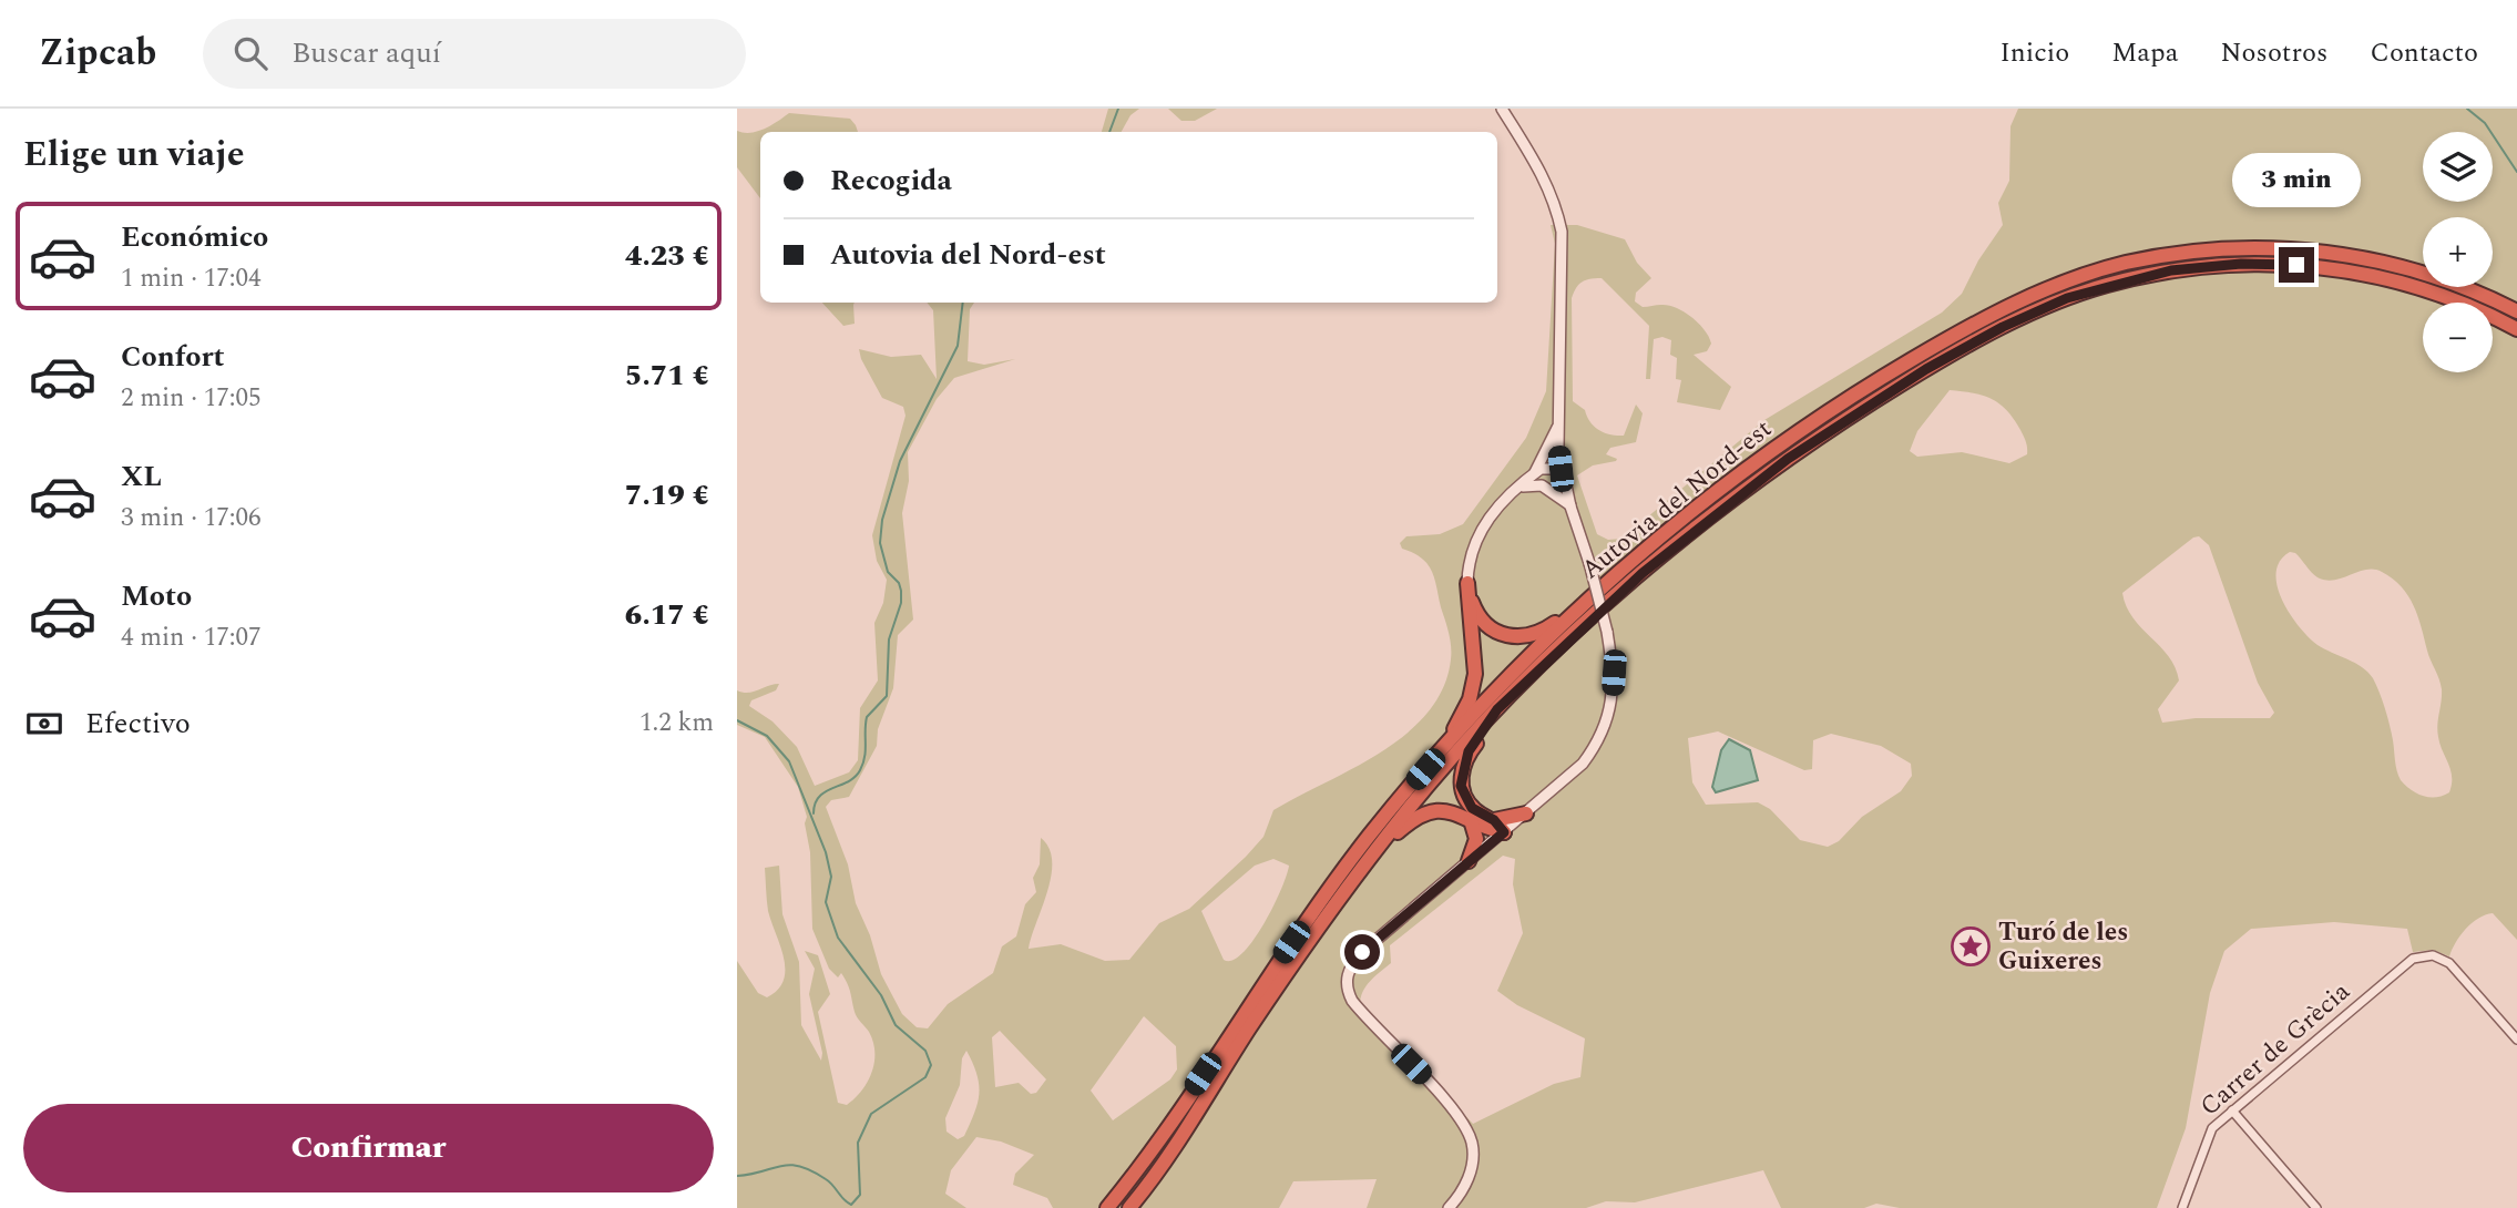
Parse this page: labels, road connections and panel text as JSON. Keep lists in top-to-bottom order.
{
  "streets": {
    "highway": ["Autovia del Nord-est"],
    "street": ["Carrer de Grècia"]
  },
  "places": {
    "place": ["Turó de les Guixeres"]
  },
  "page": {
    "header": "Zipcab",
    "search": "Buscar aquí",
    "nav": [
      "Inicio",
      "Mapa",
      "Nosotros",
      "Contacto"
    ],
    "heading": "Elige un viaje",
    "map_buttons": ["+", "−"],
    "banner": ["Recogida", "Autovia del Nord-est"],
    "bubble": "3 min",
    "list": [
      {
        "name": "Económico",
        "note": "1 min · 17:04",
        "value": "4.23 €"
      },
      {
        "name": "Confort",
        "note": "2 min · 17:05",
        "value": "5.71 €"
      },
      {
        "name": "XL",
        "note": "3 min · 17:06",
        "value": "7.19 €"
      },
      {
        "name": "Moto",
        "note": "4 min · 17:07",
        "value": "6.17 €"
      }
    ],
    "pay": ["Efectivo", "1.2 km"],
    "buttons": "Confirmar"
  }
}
